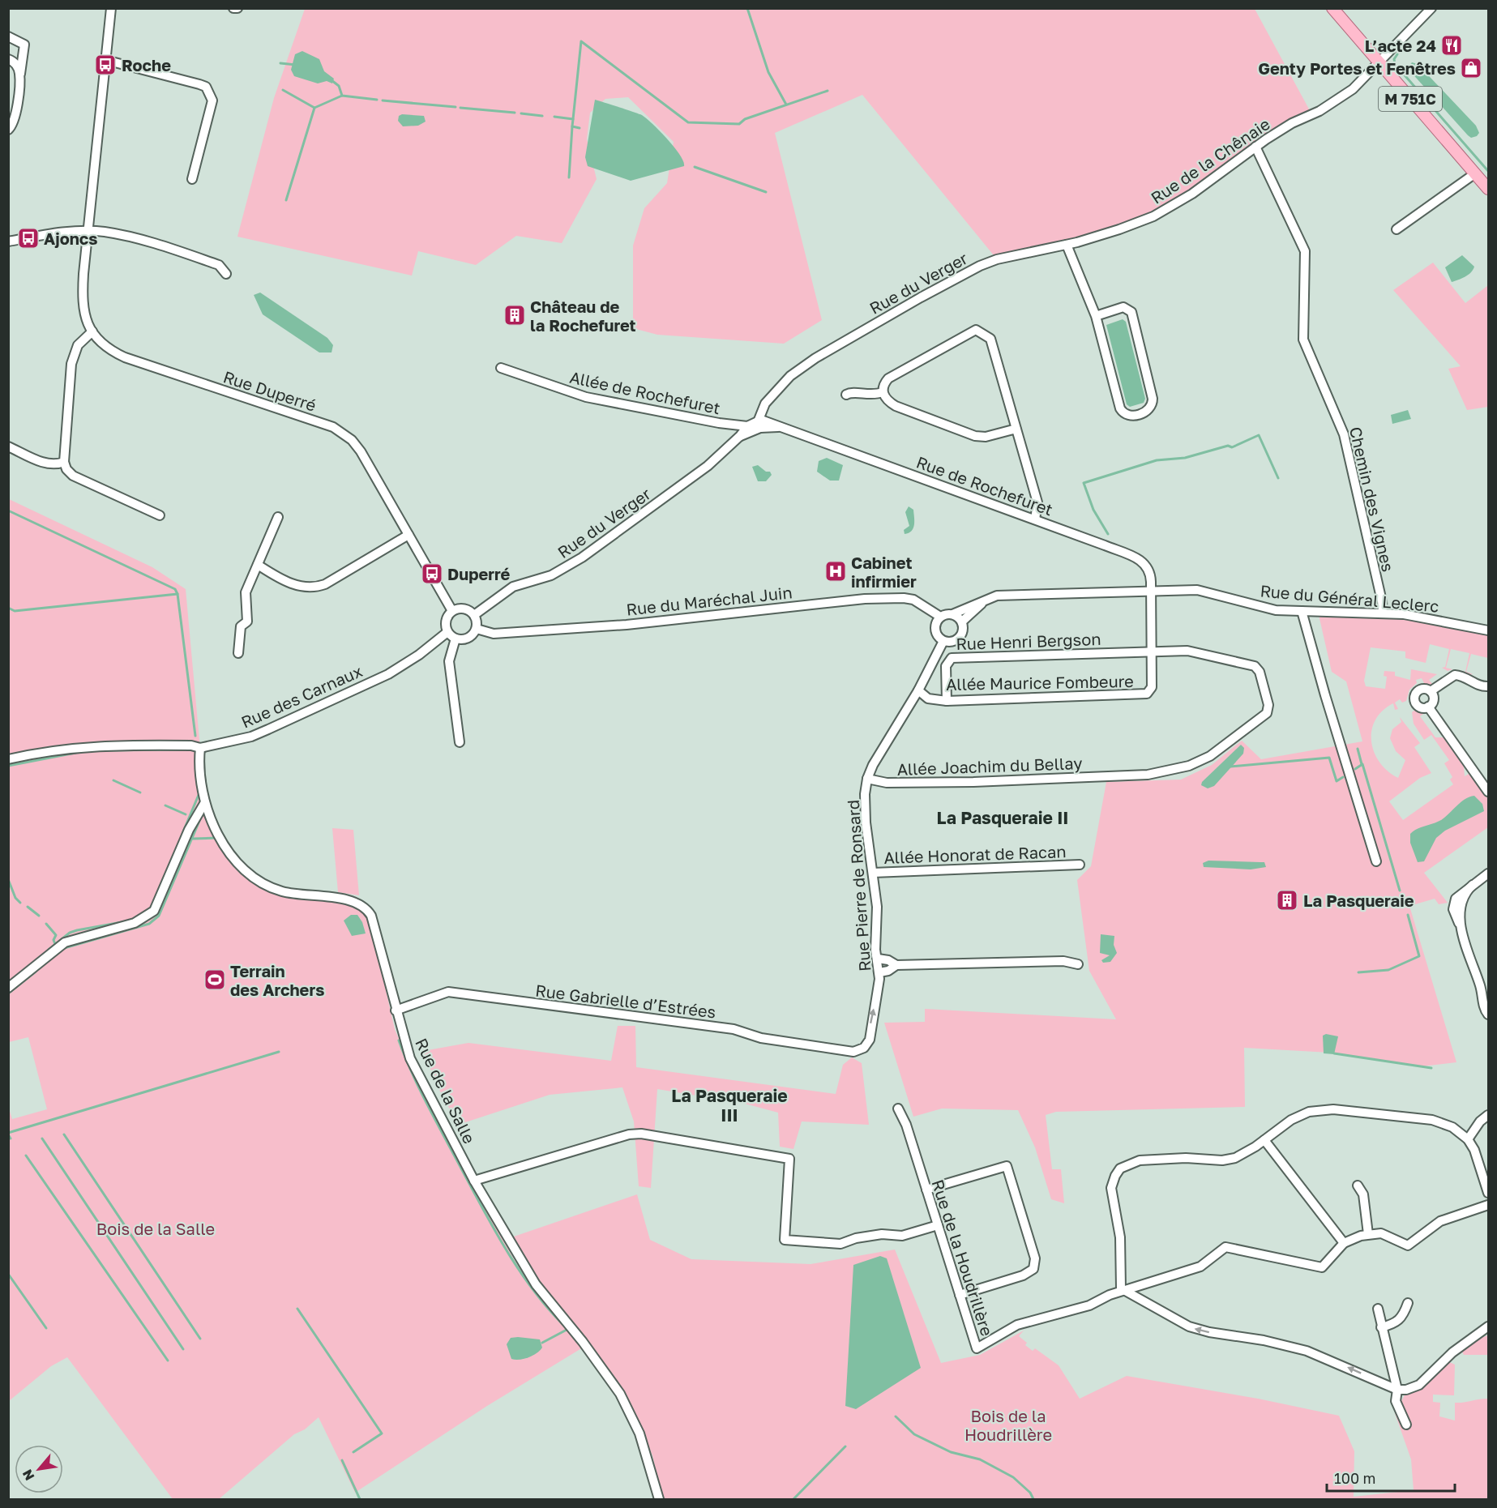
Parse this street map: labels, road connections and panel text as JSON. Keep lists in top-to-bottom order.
{
  "streets": {
    "main road": ["M 751C"],
    "street": [
      "Rue de la Chênaie",
      "Rue du Verger",
      "Rue Duperré",
      "Allée de Rochefuret",
      "Rue de Rochefuret",
      "Chemin des Vignes",
      "Rue du Général Leclerc",
      "Rue du Maréchal Juin",
      "Rue Henri Bergson",
      "Allée Maurice Fombeure",
      "Rue des Carnaux",
      "Allée Joachim du Bellay",
      "Allée Honorat de Racan",
      "Rue Pierre de Ronsard",
      "Rue Gabrielle d’Estrées",
      "Rue de la Salle",
      "Rue de la Houdrillère"
    ]
  },
  "crossings": [
    ["M 751C", "Rue de la Chênaie"],
    ["Rue de la Chênaie", "Rue du Verger"],
    ["Rue de la Chênaie", "Chemin des Vignes"],
    ["Rue du Verger", "Rue Duperré"],
    ["Rue du Verger", "Allée de Rochefuret"],
    ["Rue du Verger", "Rue de Rochefuret"],
    ["Rue du Verger", "Rue du Maréchal Juin"],
    ["Rue du Verger", "Rue des Carnaux"],
    ["Rue Duperré", "Rue du Maréchal Juin"],
    ["Rue Duperré", "Rue des Carnaux"],
    ["Rue de Rochefuret", "Rue du Général Leclerc"],
    ["Rue de Rochefuret", "Allée Maurice Fombeure"],
    ["Chemin des Vignes", "Rue du Général Leclerc"],
    ["Rue du Général Leclerc", "Allée Maurice Fombeure"],
    ["Rue du Maréchal Juin", "Rue des Carnaux"],
    ["Rue du Maréchal Juin", "Rue Pierre de Ronsard"],
    ["Rue Henri Bergson", "Allée Maurice Fombeure"],
    ["Rue Henri Bergson", "Allée Joachim du Bellay"],
    ["Allée Maurice Fombeure", "Allée Joachim du Bellay"],
    ["Allée Maurice Fombeure", "Rue Pierre de Ronsard"],
    ["Rue des Carnaux", "Rue de la Salle"],
    ["Allée Joachim du Bellay", "Rue Pierre de Ronsard"],
    ["Allée Honorat de Racan", "Rue Pierre de Ronsard"],
    ["Rue Pierre de Ronsard", "Rue Gabrielle d’Estrées"],
    ["Rue Gabrielle d’Estrées", "Rue de la Salle"]
  ],
  "districts": ["La Pasqueraie II", "La Pasqueraie III"],
  "parks": ["Bois de la Salle", "Bois de la Houdrillère"],
  "places": {
    "restaurant": ["L’acte 24"],
    "bus stop": ["Roche", "Ajoncs", "Duperré"],
    "shop": ["Genty Portes et Fenêtres"],
    "building": ["Château de la Rochefuret", "La Pasqueraie"],
    "hospital": ["Cabinet infirmier"],
    "sports": ["Terrain des Archers"]
  },
  "scale_bar": "100 m",
  "north": "bottom left"
}
